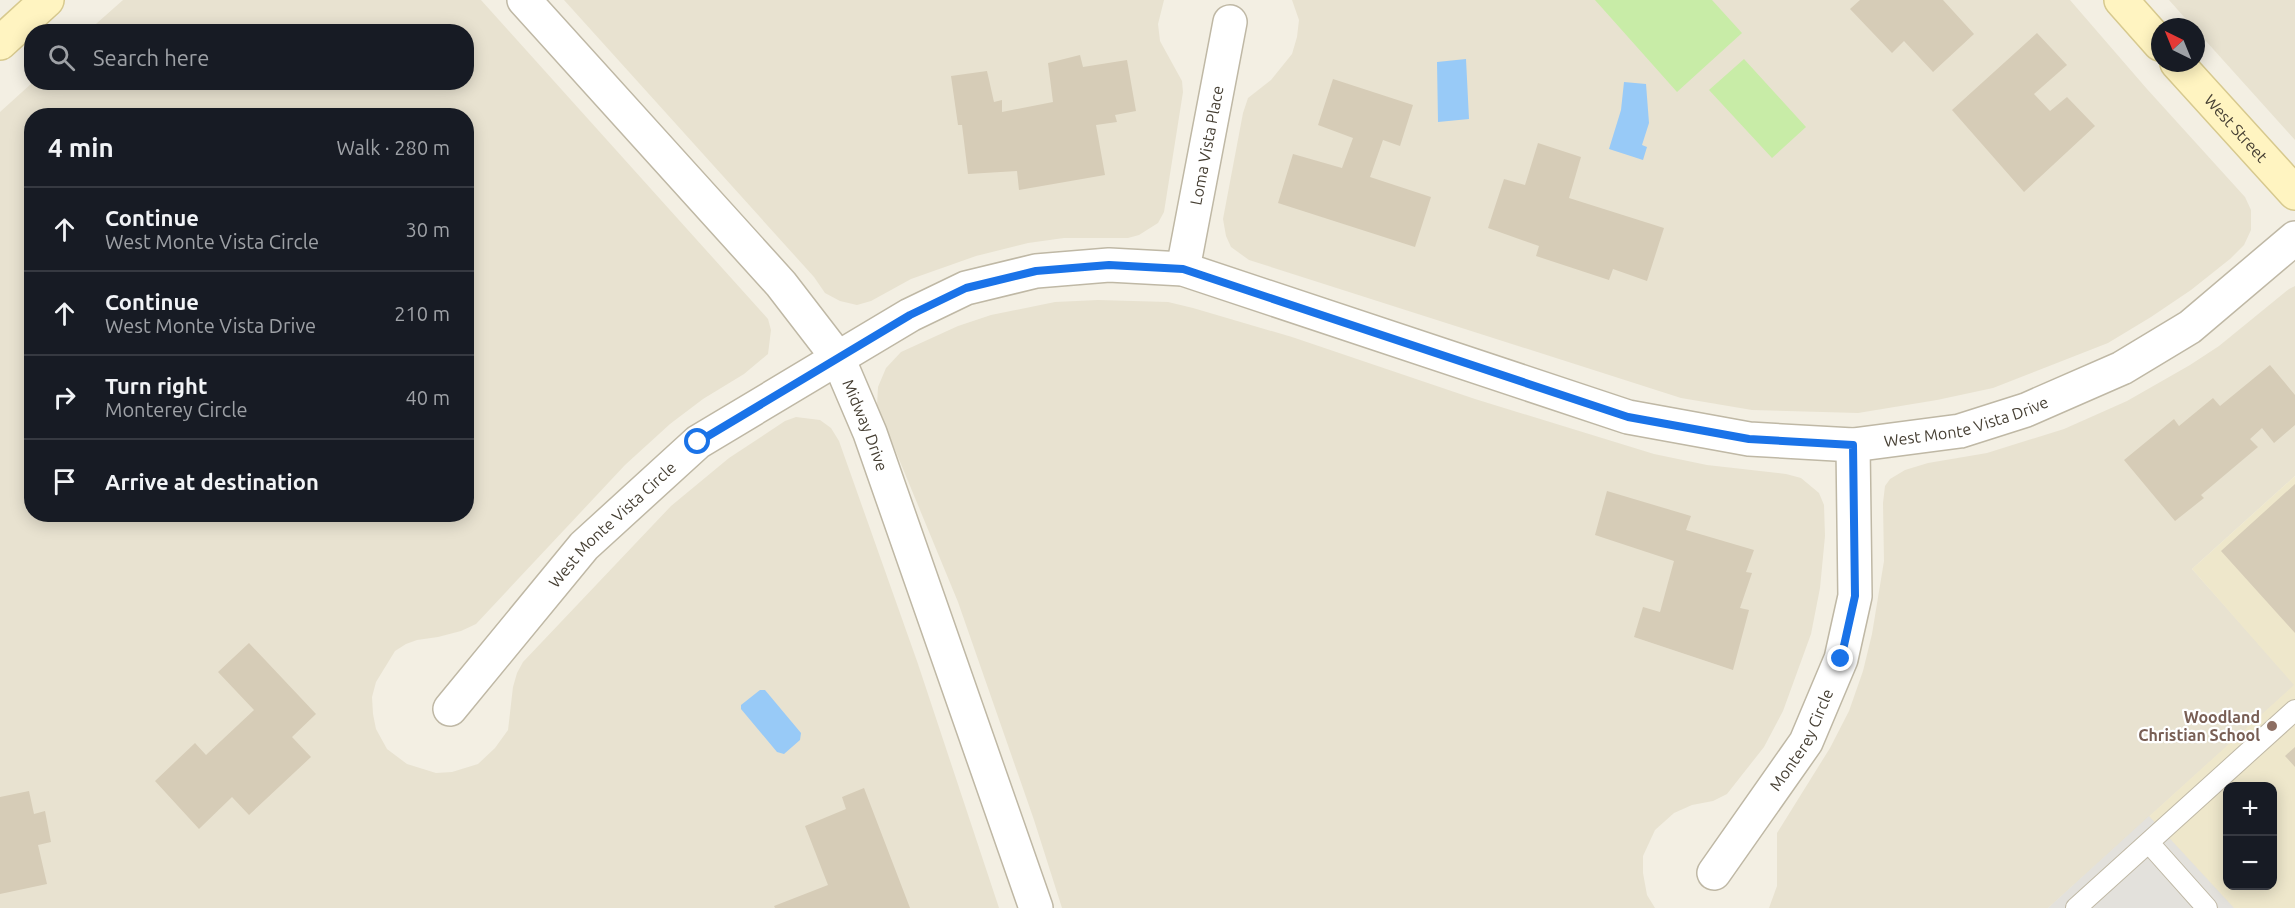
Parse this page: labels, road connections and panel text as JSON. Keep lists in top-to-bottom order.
{
  "streets": {
    "street": [
      "West Street",
      "Loma Vista Place",
      "West Monte Vista Drive",
      "Midway Drive",
      "West Monte Vista Circle",
      "Monterey Circle"
    ]
  },
  "crossings": [
    ["Loma Vista Place", "West Monte Vista Drive"],
    ["West Monte Vista Drive", "Midway Drive"],
    ["West Monte Vista Drive", "West Monte Vista Circle"],
    ["West Monte Vista Drive", "Monterey Circle"],
    ["Midway Drive", "West Monte Vista Circle"]
  ],
  "places": ["Woodland Christian School"],
  "north": "top left",
  "page": {
    "search": "Search here",
    "heading": ["4 min", "Walk · 280 m"],
    "list": [
      ["Continue", "West Monte Vista Circle", "30 m"],
      ["Continue", "West Monte Vista Drive", "210 m"],
      ["Turn right", "Monterey Circle", "40 m"],
      "Arrive at destination"
    ],
    "map_buttons": ["+", "−"]
  }
}
